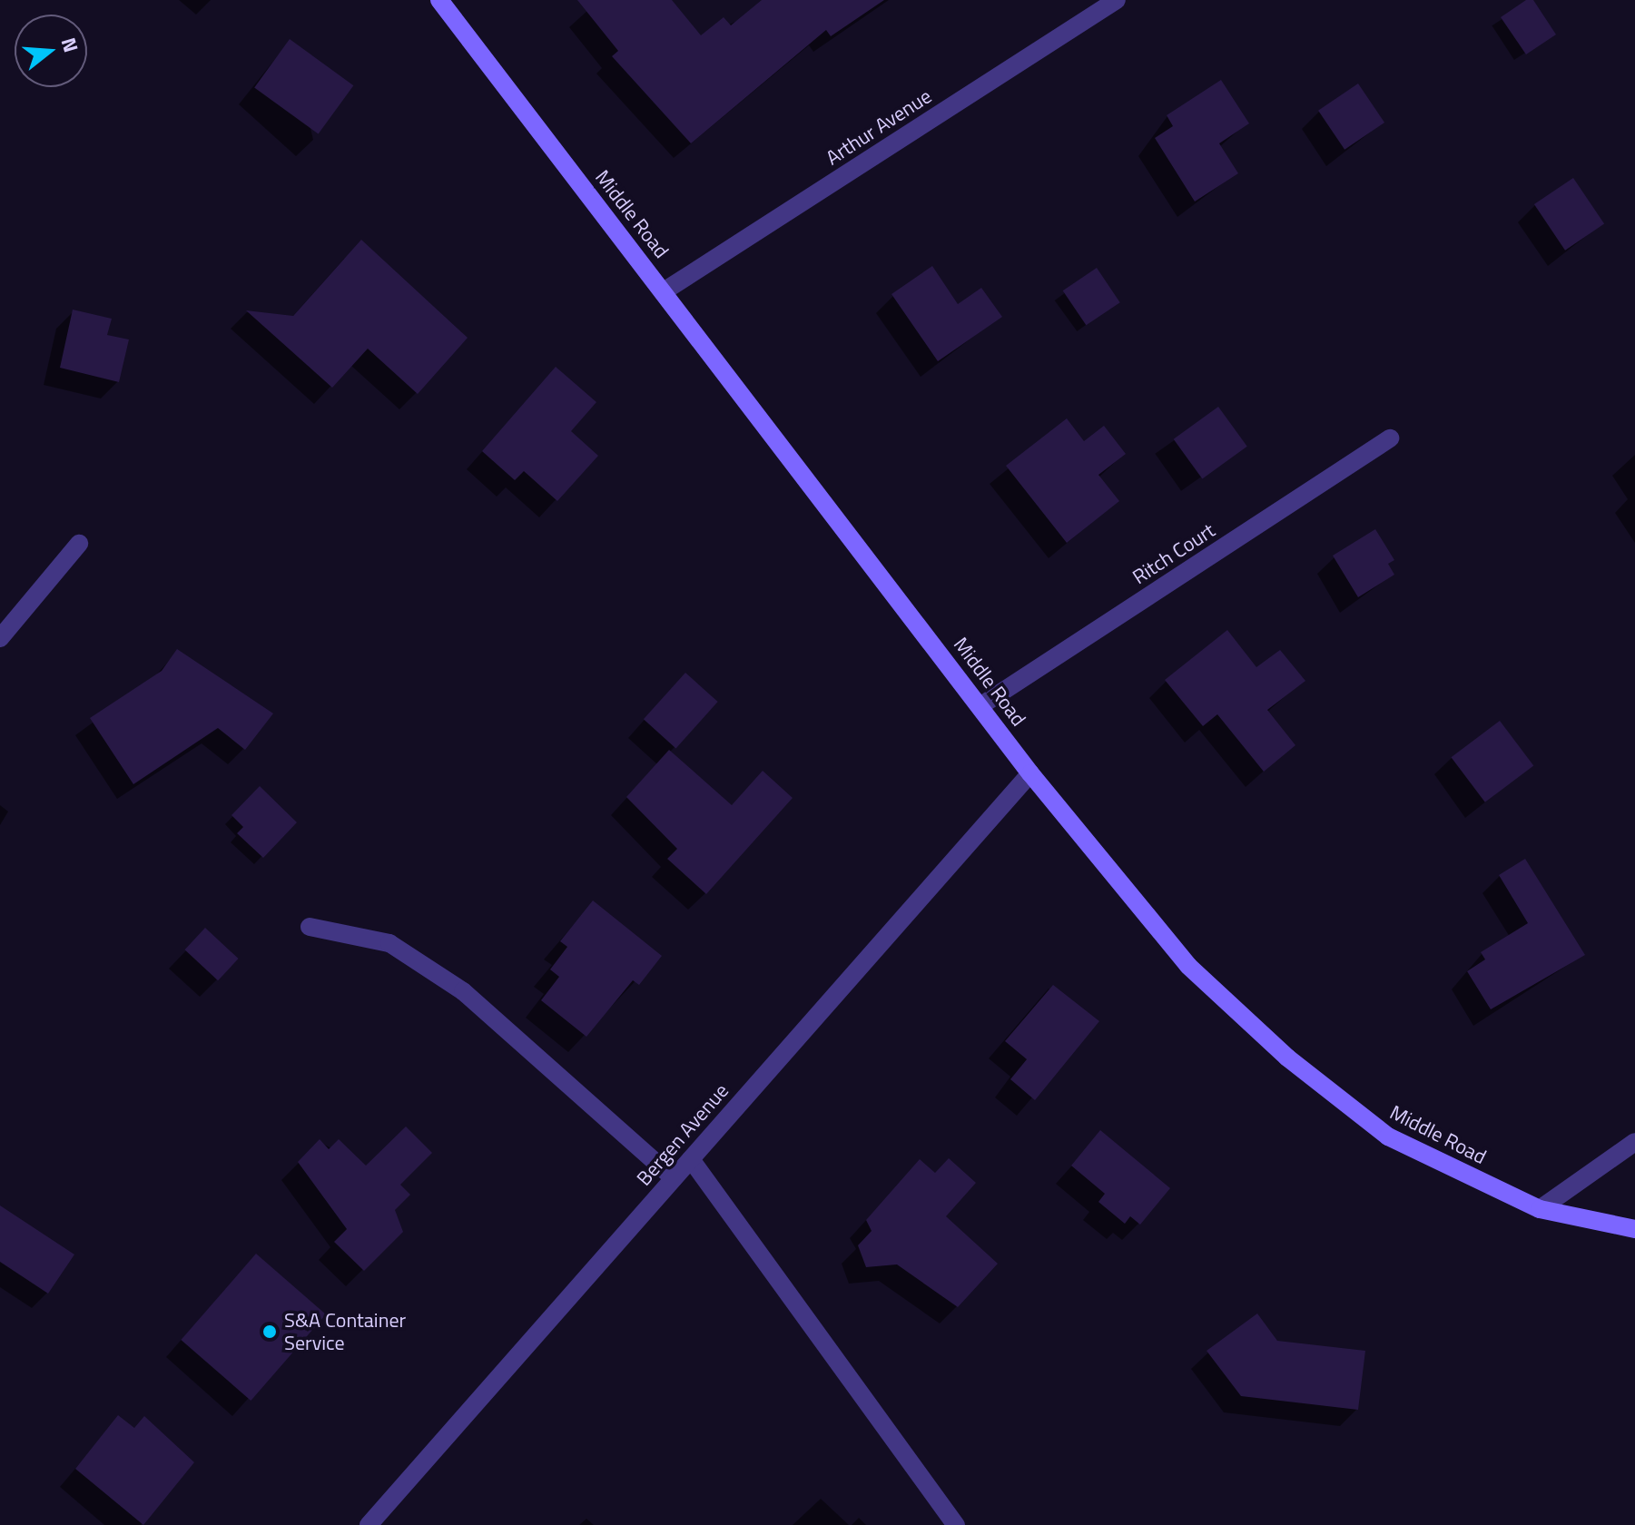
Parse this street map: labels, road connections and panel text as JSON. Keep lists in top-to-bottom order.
{
  "streets": {
    "main road": ["Middle Road"],
    "street": ["Arthur Avenue", "Ritch Court", "Bergen Avenue"]
  },
  "crossings": [
    ["Arthur Avenue", "Middle Road"],
    ["Middle Road", "Ritch Court"],
    ["Middle Road", "Bergen Avenue"]
  ],
  "places": ["S&A Container Service"],
  "north": "right"
}
